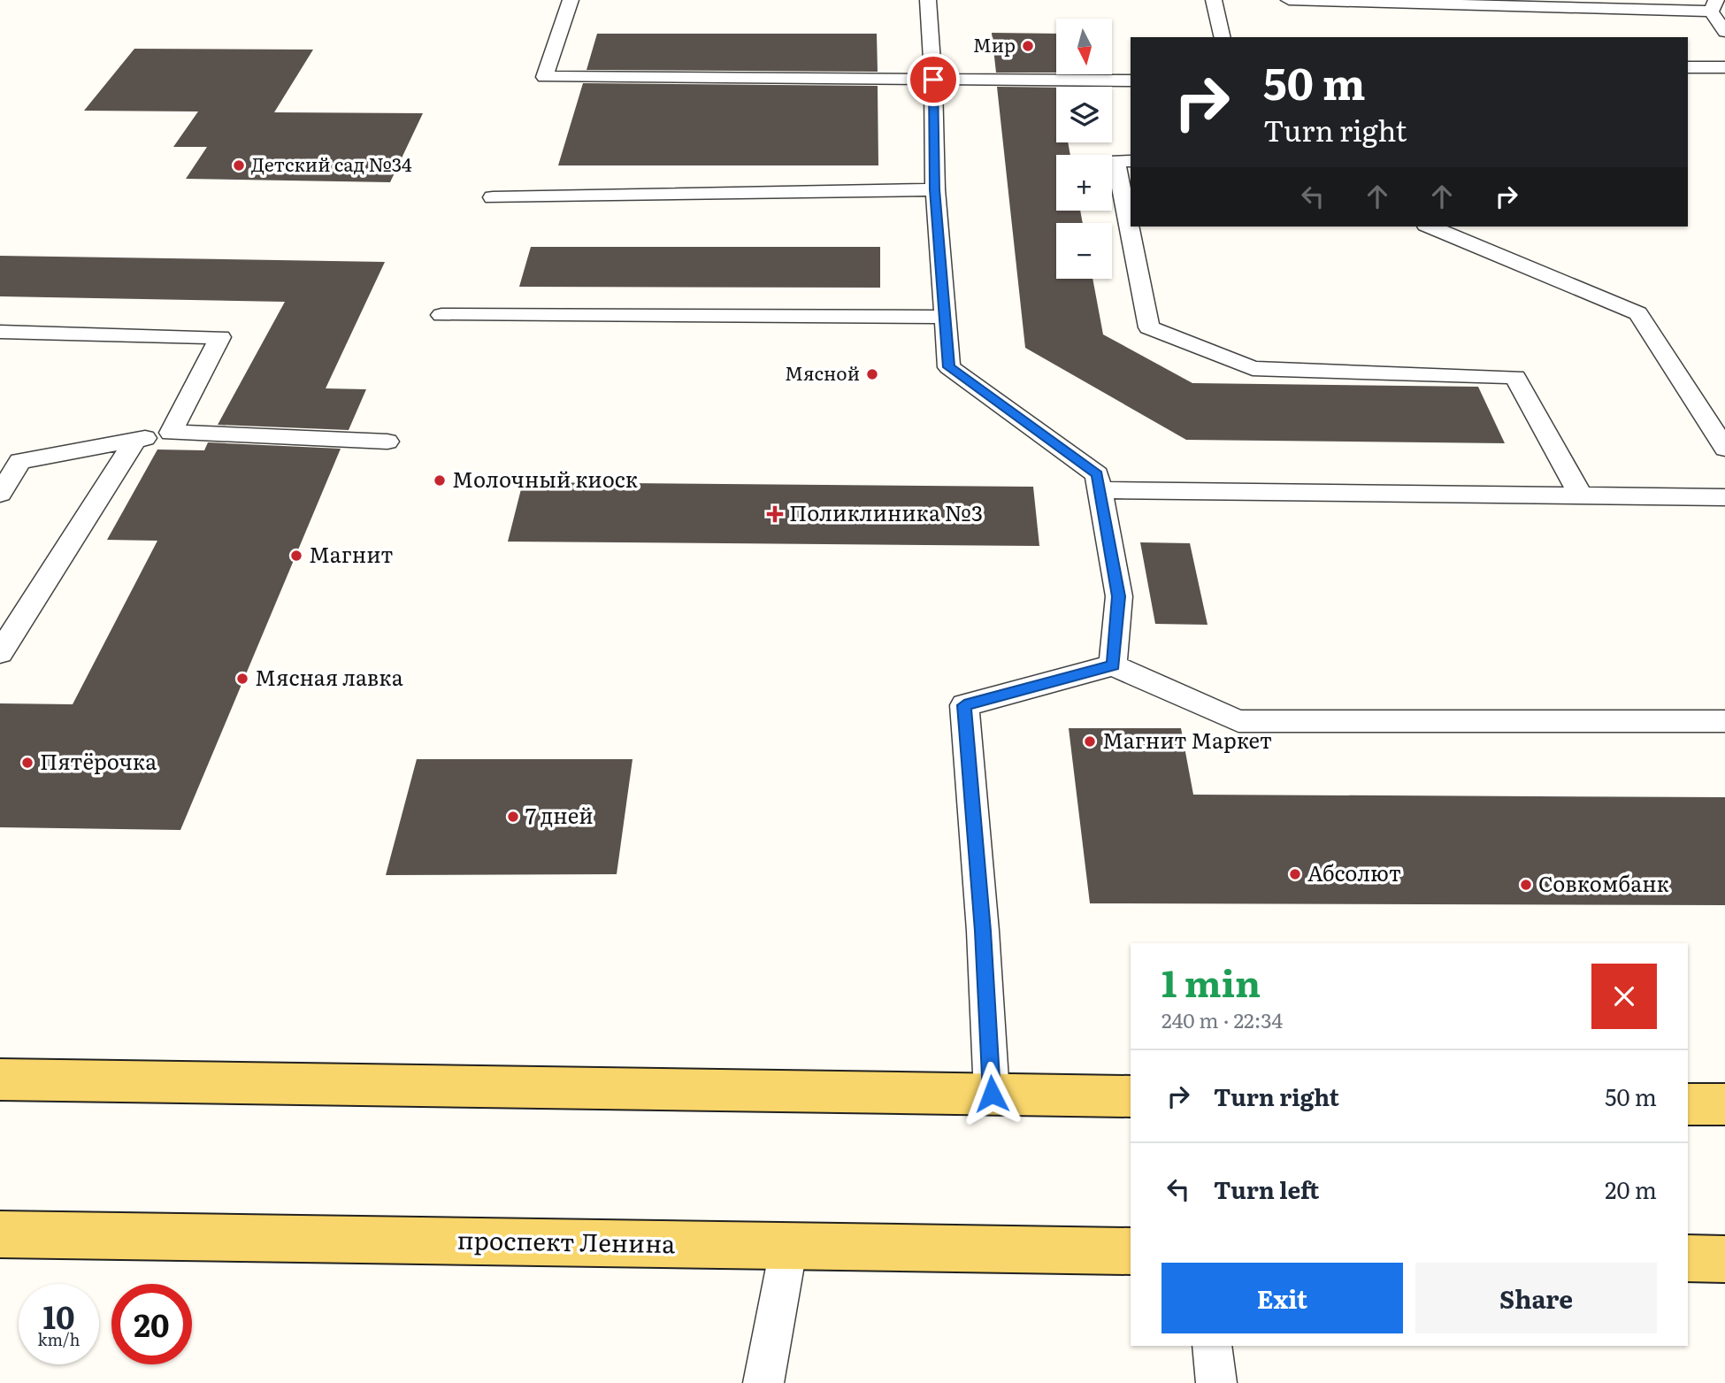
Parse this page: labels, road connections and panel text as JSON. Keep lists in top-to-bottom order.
{
  "streets": {
    "main road": ["проспект Ленина"]
  },
  "places": {
    "other": [
      "Мир",
      "Детский сад №34",
      "Мясной",
      "Молочный киоск",
      "Магнит",
      "Мясная лавка",
      "Магнит Маркет",
      "Пятёрочка",
      "7 дней",
      "Абсолют",
      "Совкомбанк"
    ],
    "health": ["Поликлиника №3"]
  },
  "north": "bottom",
  "page": {
    "map_buttons": ["+", "−"],
    "turn": ["50 m", "Turn right"],
    "heading": ["1 min", "240 m · 22:34"],
    "list": [
      {
        "name": "Turn right",
        "value": "50 m"
      },
      {
        "name": "Turn left",
        "value": "20 m"
      }
    ],
    "buttons": ["Exit", "Share"],
    "speed": "10 km/h",
    "limit": "20"
  }
}
